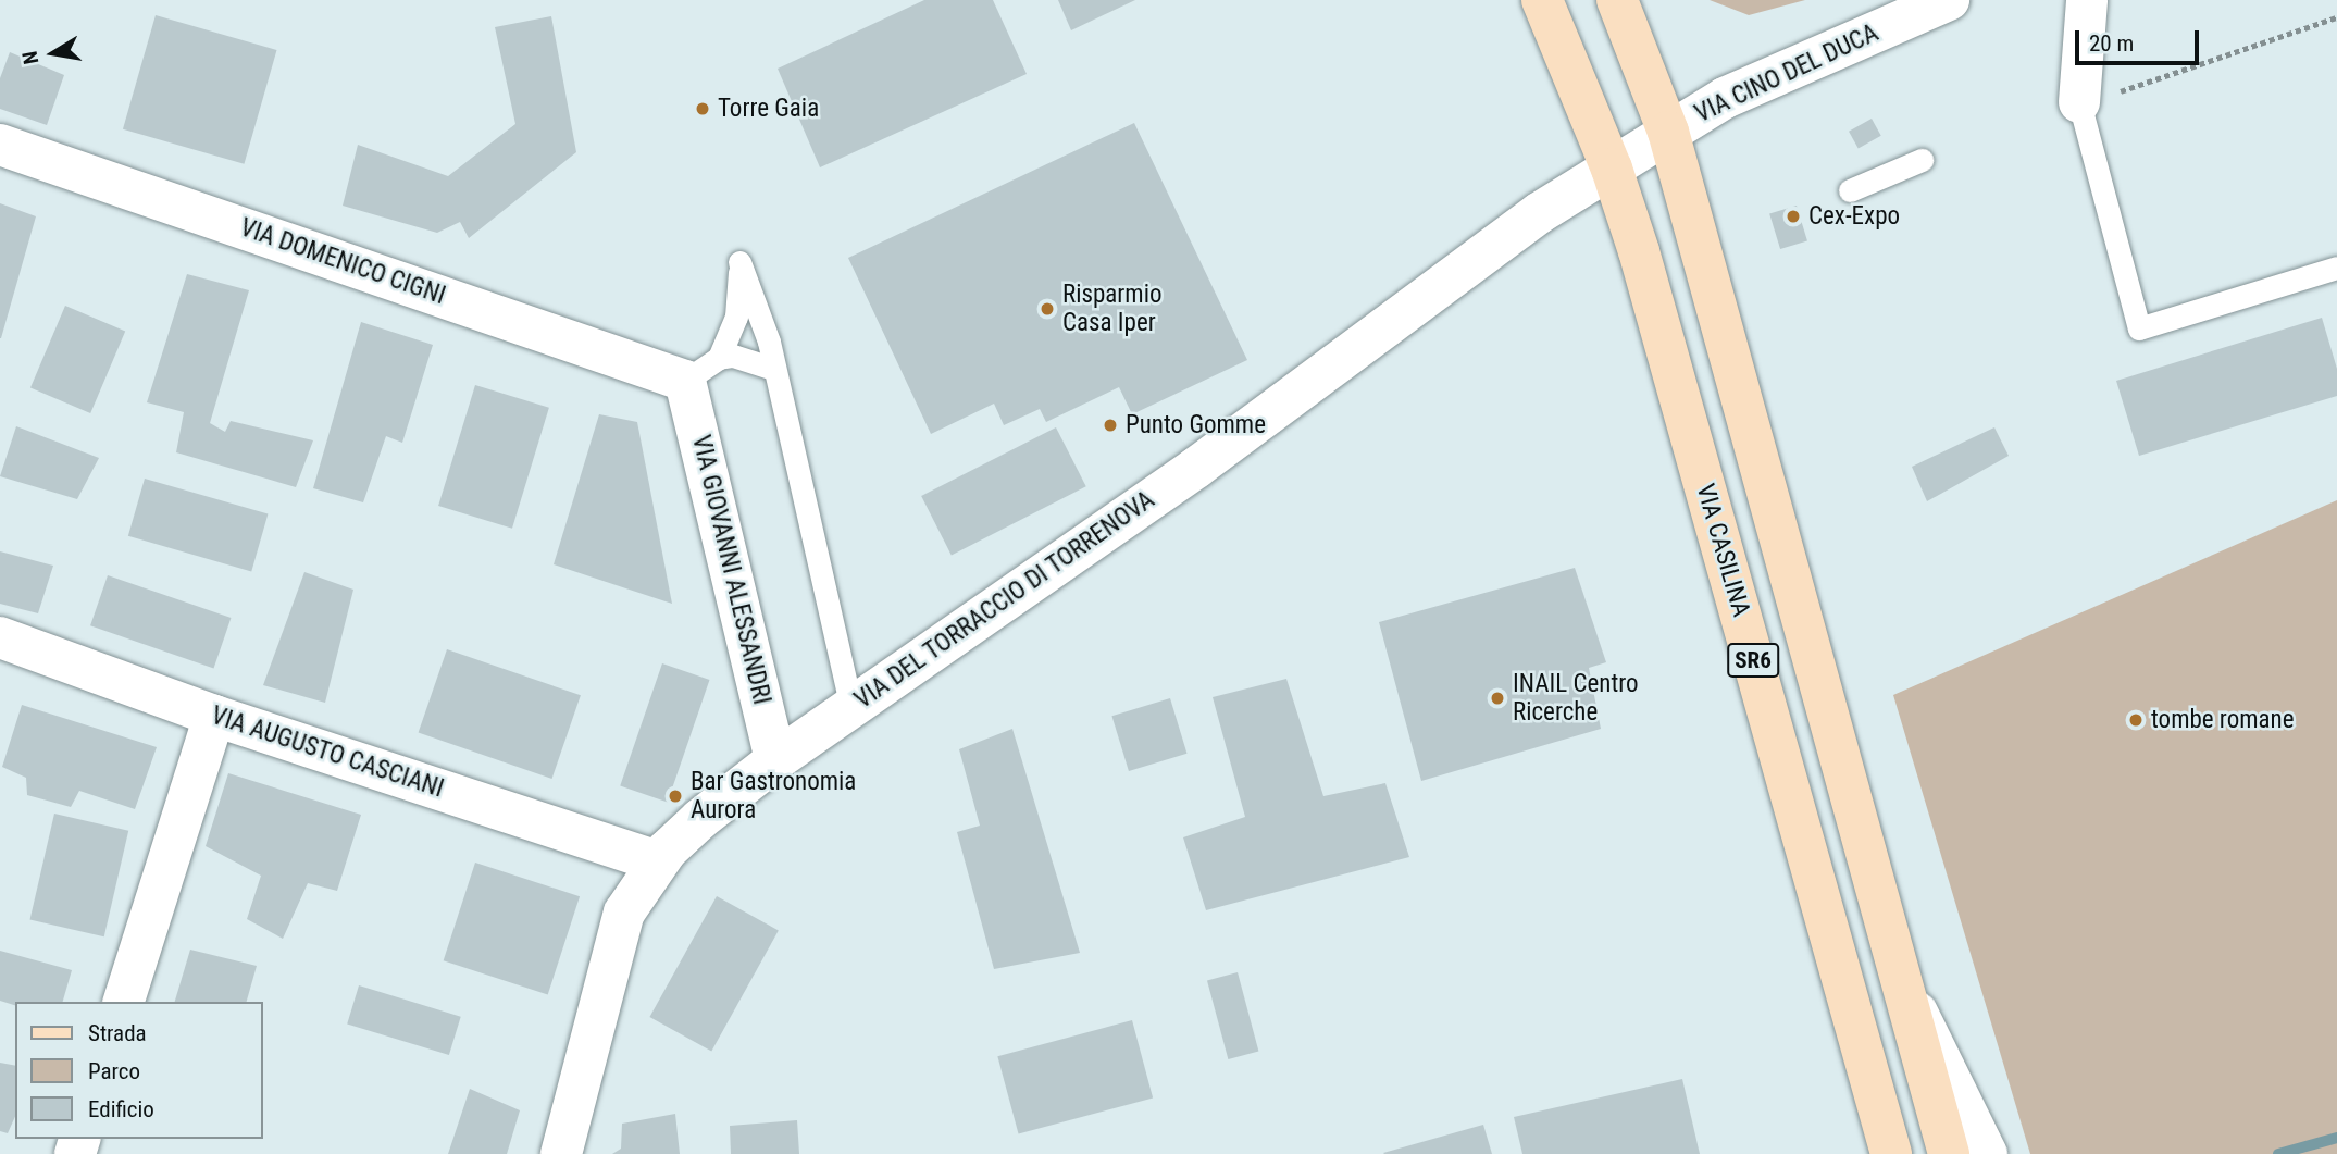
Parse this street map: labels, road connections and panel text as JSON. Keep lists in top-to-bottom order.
{
  "streets": {
    "main road": ["VIA CASILINA", "SR6"],
    "street": [
      "VIA CINO DEL DUCA",
      "VIA DOMENICO CIGNI",
      "VIA GIOVANNI ALESSANDRI",
      "VIA DEL TORRACCIO DI TORRENOVA",
      "VIA AUGUSTO CASCIANI"
    ]
  },
  "crossings": [
    ["VIA CINO DEL DUCA", "VIA CASILINA"],
    ["VIA CINO DEL DUCA", "VIA DEL TORRACCIO DI TORRENOVA"],
    ["VIA CINO DEL DUCA", "SR6"],
    ["VIA DOMENICO CIGNI", "VIA GIOVANNI ALESSANDRI"],
    ["VIA CASILINA", "VIA DEL TORRACCIO DI TORRENOVA"],
    ["VIA GIOVANNI ALESSANDRI", "VIA DEL TORRACCIO DI TORRENOVA"],
    ["VIA DEL TORRACCIO DI TORRENOVA", "VIA AUGUSTO CASCIANI"]
  ],
  "places": [
    "Torre Gaia",
    "Cex-Expo",
    "Risparmio Casa Iper",
    "Punto Gomme",
    "INAIL Centro Ricerche",
    "tombe romane",
    "Bar Gastronomia Aurora"
  ],
  "legend": ["Strada", "Parco", "Edificio"],
  "scale_bar": "20 m",
  "north": "left"
}
